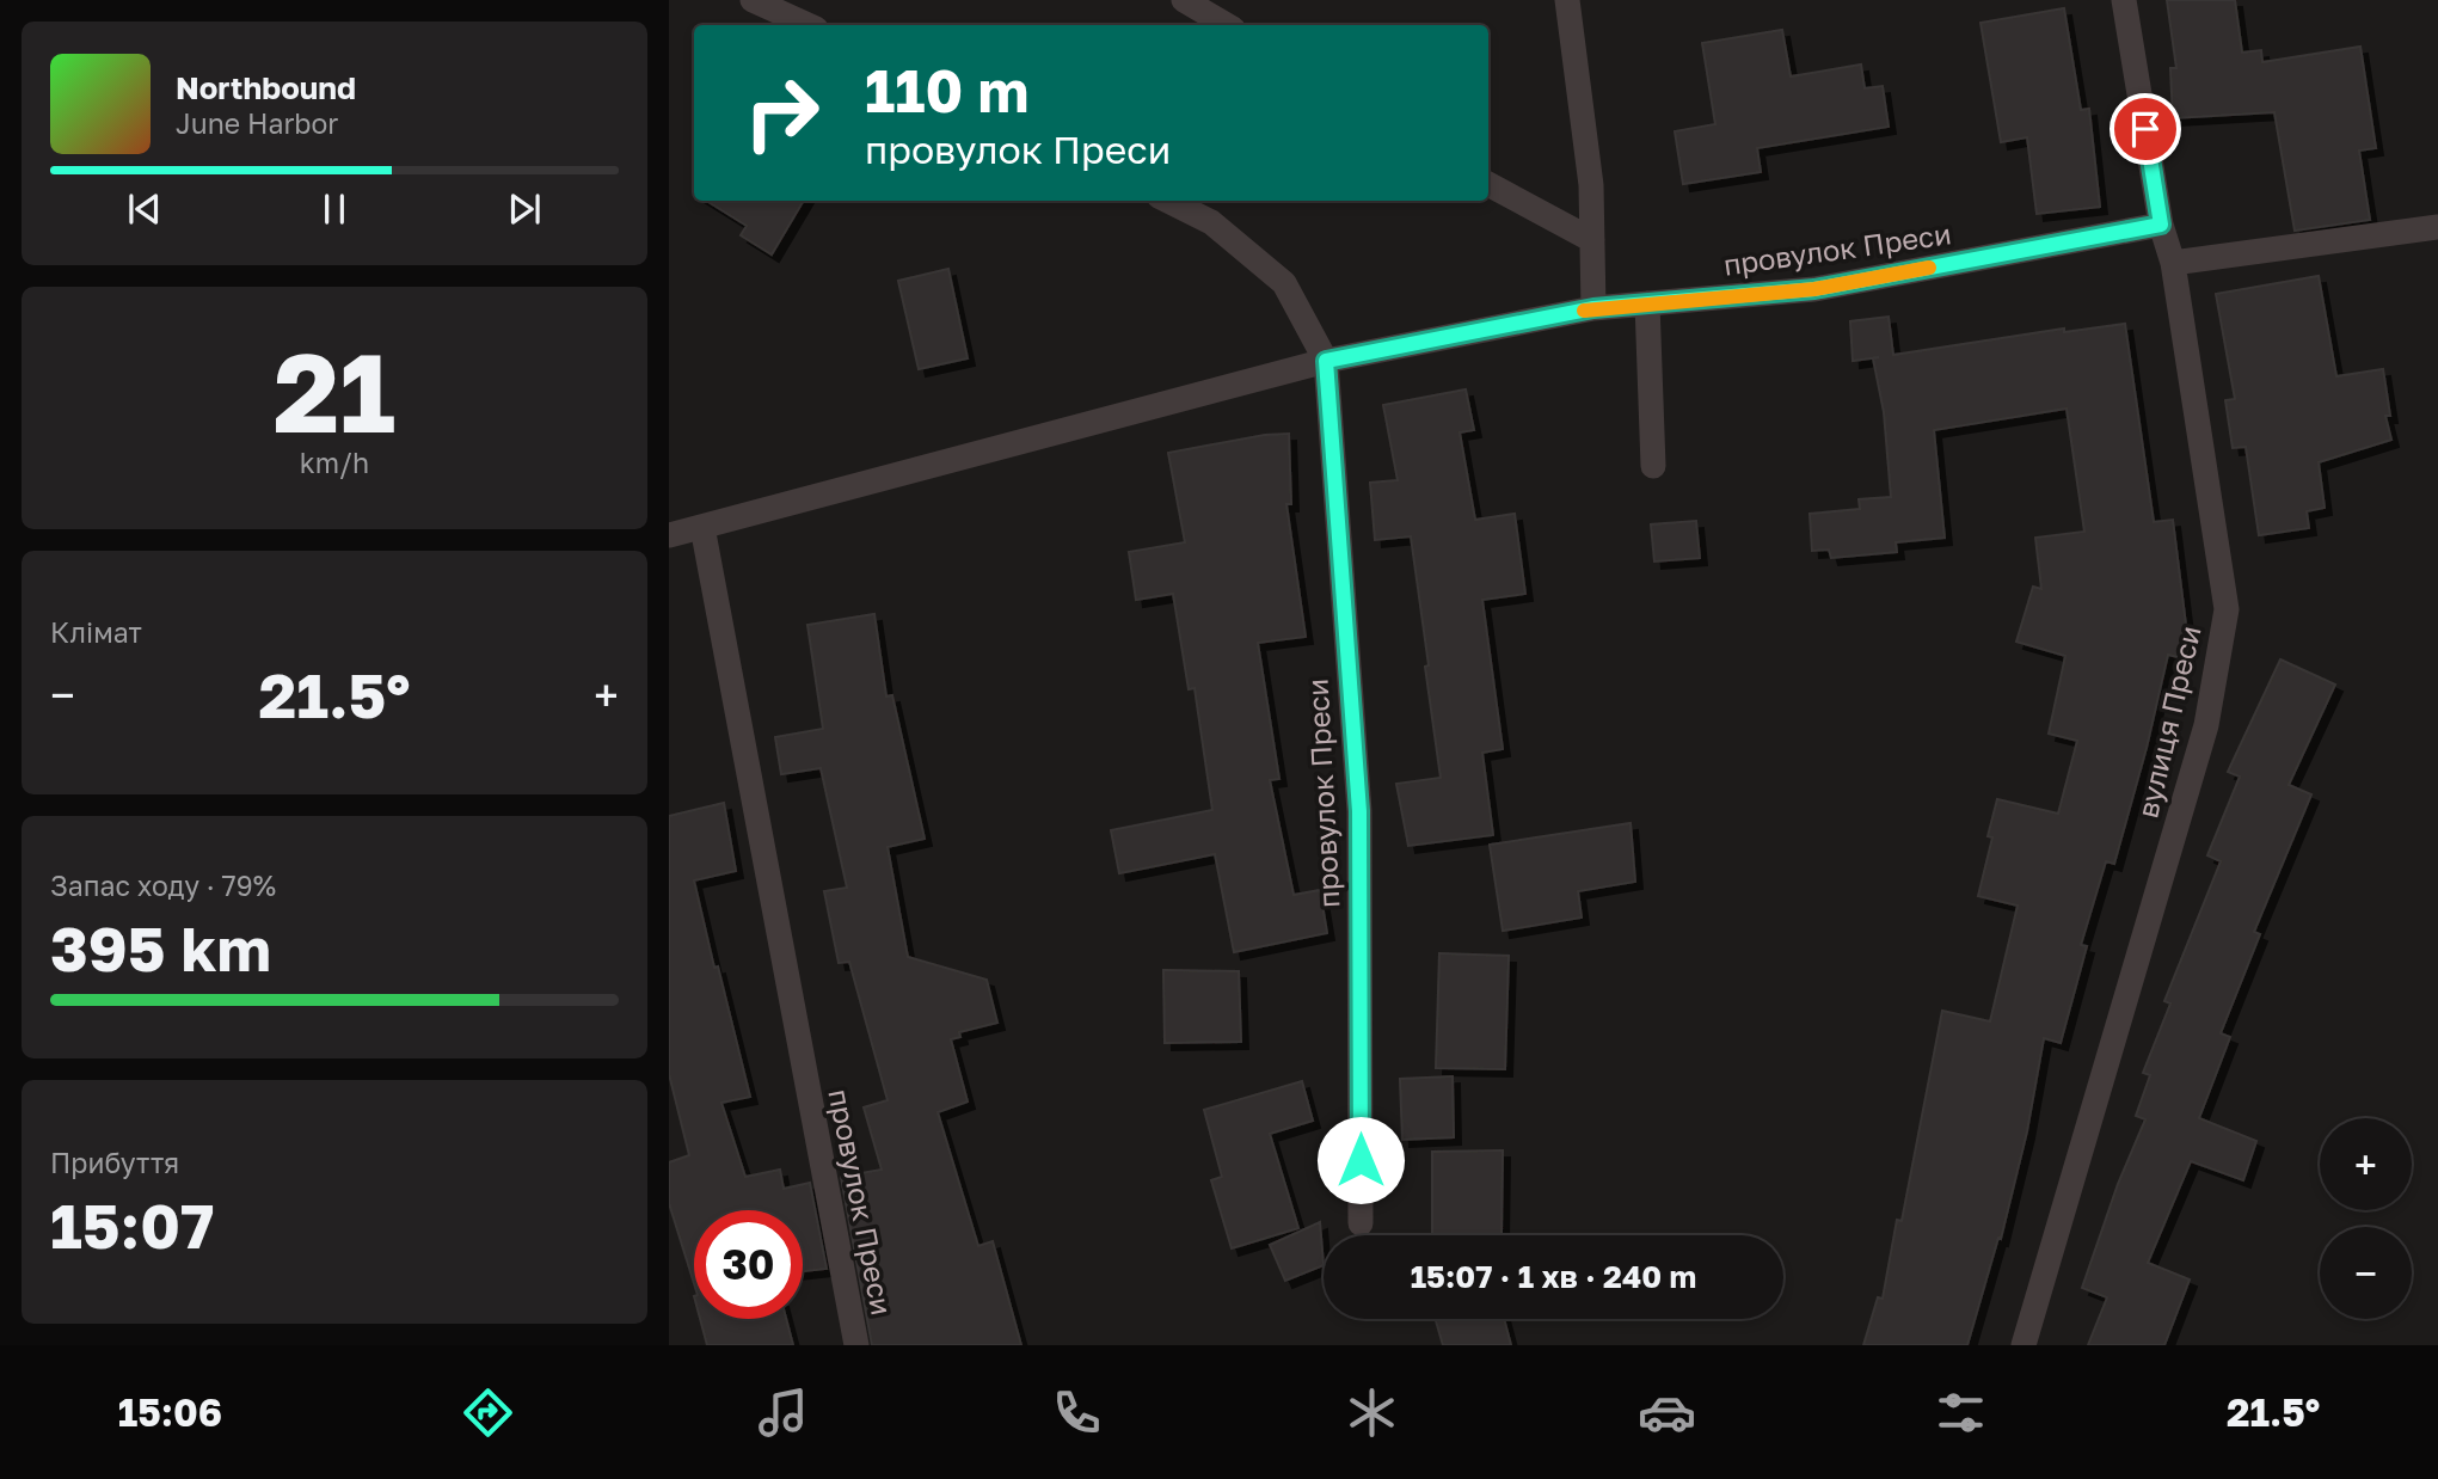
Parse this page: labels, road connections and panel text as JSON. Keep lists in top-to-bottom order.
{
  "streets": {
    "street": ["провулок Преси", "вулиця Преси"]
  },
  "crossings": [
    ["провулок Преси", "вулиця Преси"]
  ],
  "page": {
    "turn": ["110 m", "провулок Преси"],
    "song": ["Northbound", "June Harbor"],
    "tile": [
      ["21", "km/h"],
      "Клімат",
      ["Запас ходу · 79%", "395 km"],
      ["Прибуття", "15:07"]
    ],
    "heat": ["−", "21.5°", "+"],
    "map_buttons": ["+", "−"],
    "limit": "30",
    "trip": "15:07 · 1 хв · 240 m",
    "tabs": ["15:06", "21.5°"]
  }
}
